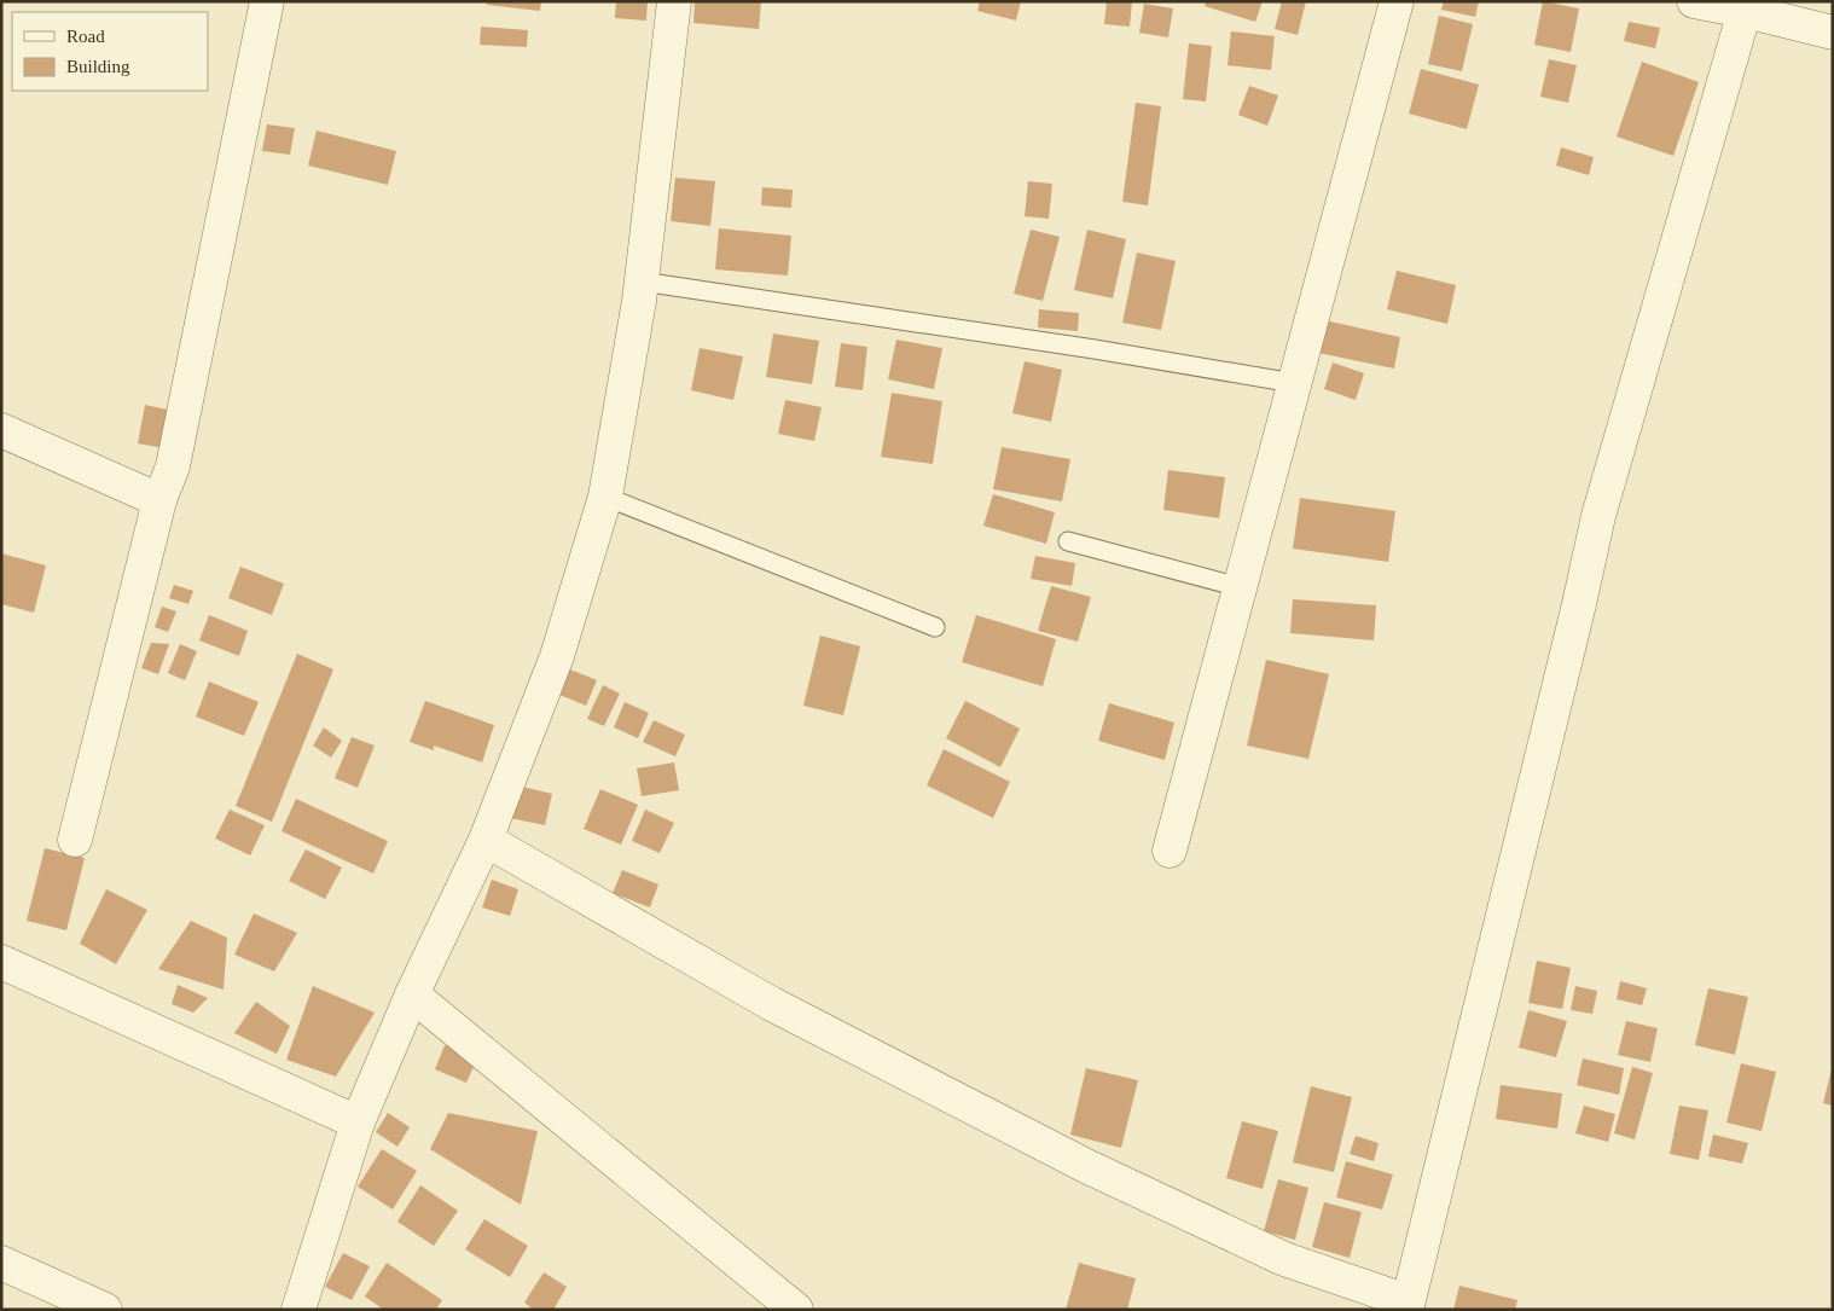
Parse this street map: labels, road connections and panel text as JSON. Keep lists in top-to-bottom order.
{
  "legend": ["Road", "Building"]
}
